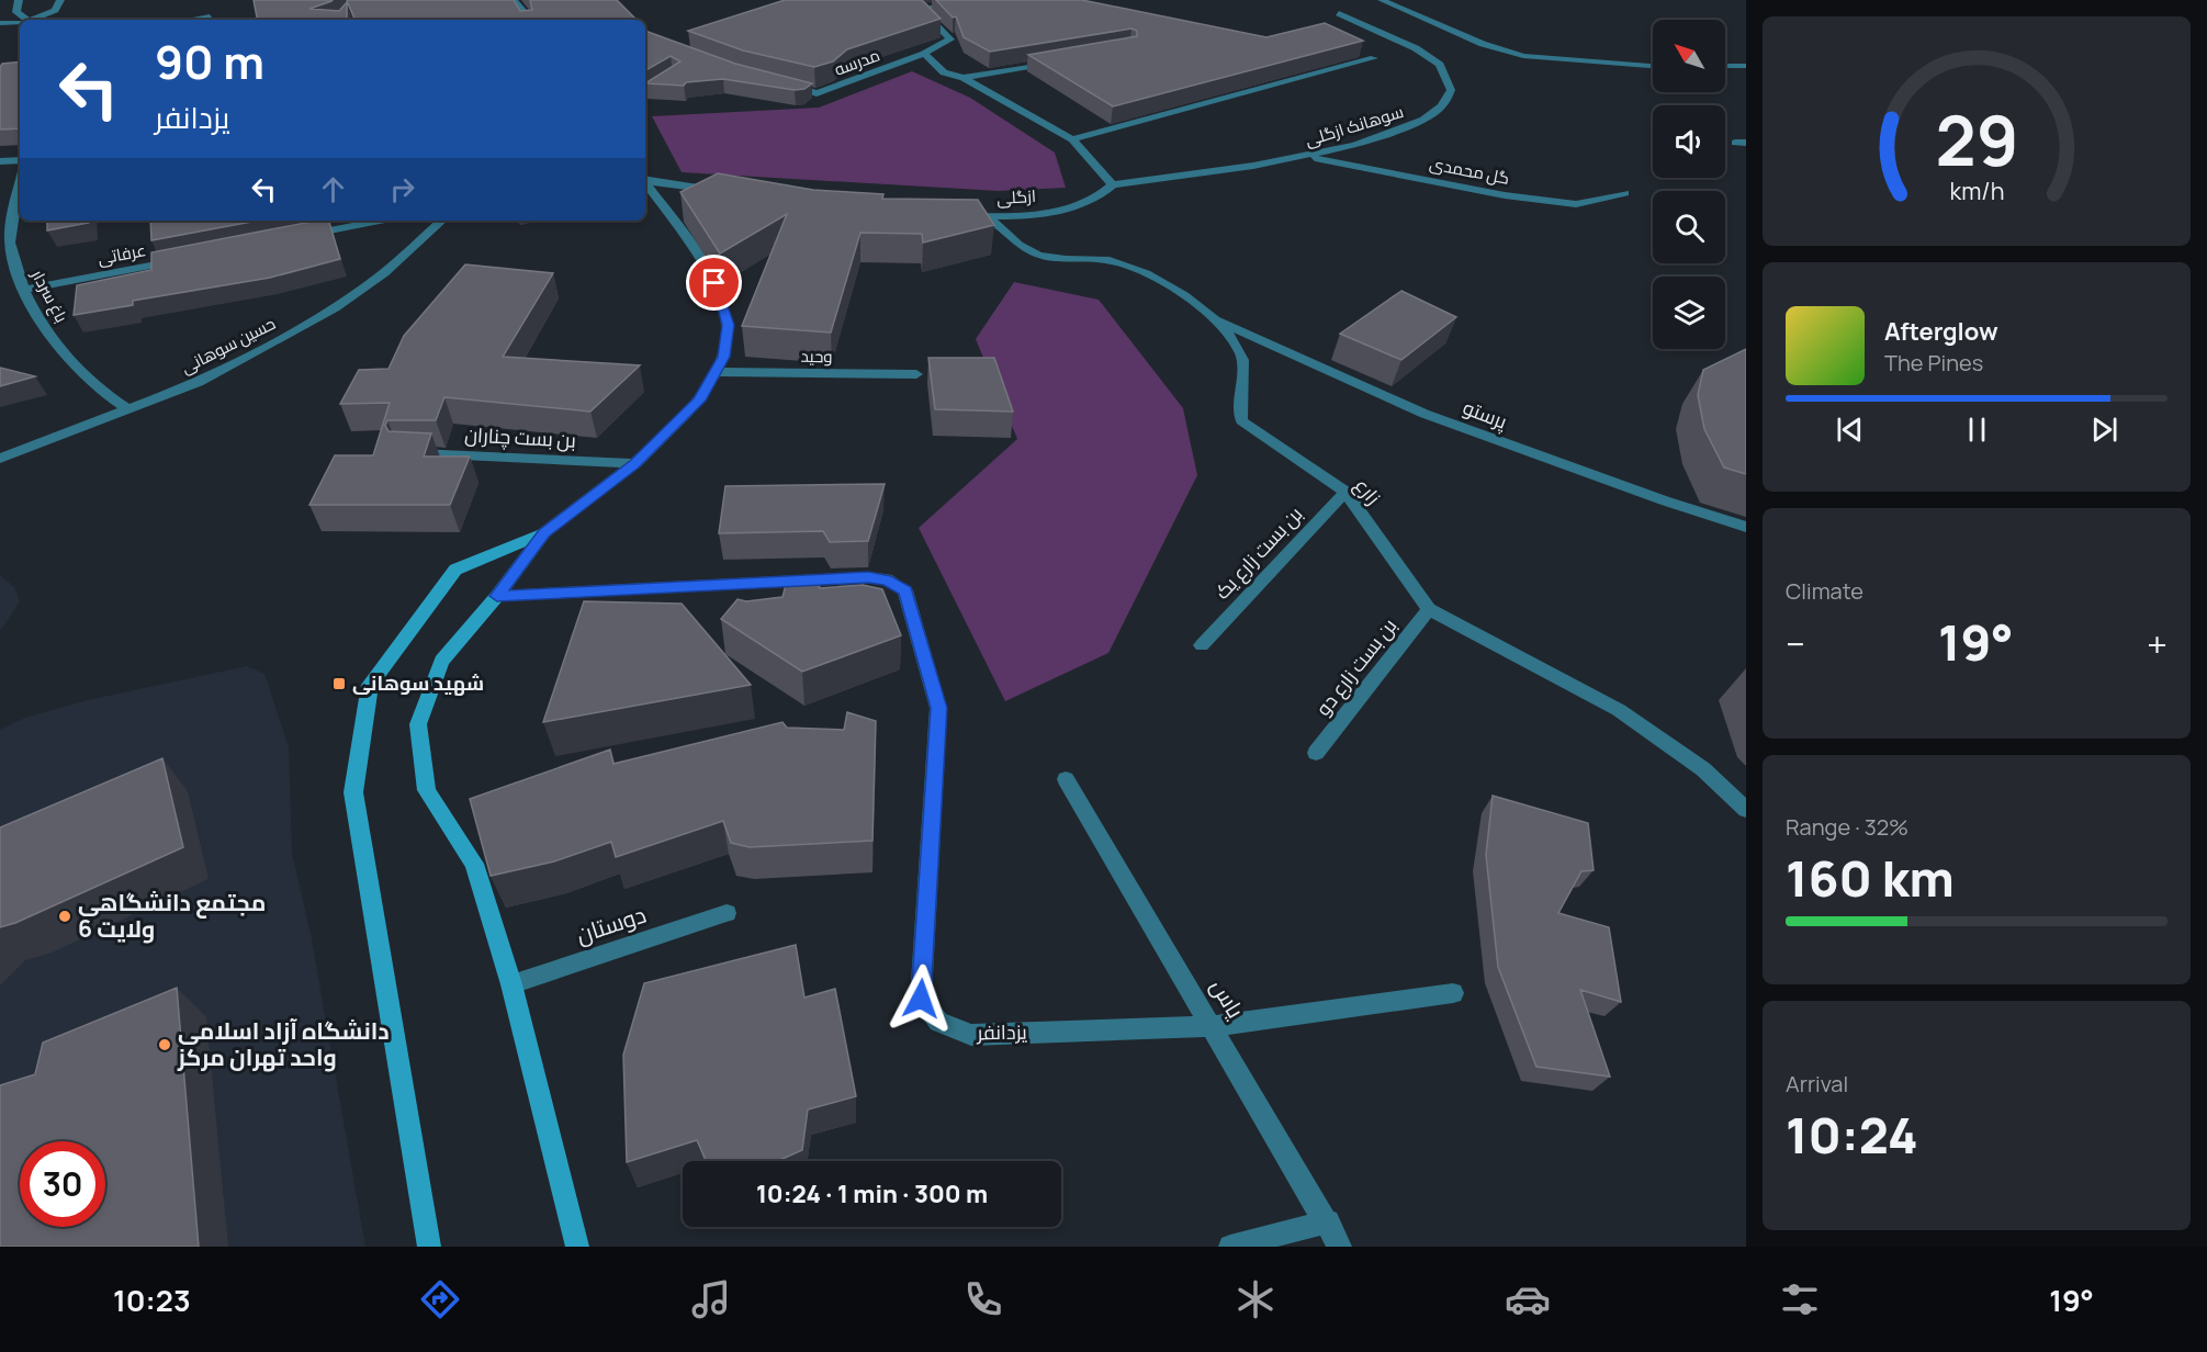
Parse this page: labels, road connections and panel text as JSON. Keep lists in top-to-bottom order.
{
  "streets": {
    "street": [
      "مدرسه",
      "سوهانک ازگلی",
      "گل محمدی",
      "ازگلی",
      "عرفاتی",
      "باغ سردار",
      "حسین سوهانی",
      "وحید",
      "پرستو",
      "بن بست چناران",
      "زارع",
      "بن بست زارع یک",
      "بن بست زارع دو",
      "دوستان",
      "یاس",
      "یزدانفر"
    ]
  },
  "crossings": [
    ["سوهانک ازگلی", "گل محمدی"],
    ["سوهانک ازگلی", "ازگلی"],
    ["ازگلی", "زارع"],
    ["عرفاتی", "باغ سردار"],
    ["باغ سردار", "حسین سوهانی"],
    ["پرستو", "زارع"],
    ["زارع", "بن بست زارع یک"],
    ["زارع", "بن بست زارع دو"],
    ["یاس", "یزدانفر"]
  ],
  "places": {
    "transit": ["شهید سوهانی"],
    "other": ["مجتمع دانشگاهی ولایت 6", "دانشگاه آزاد اسلامی واحد تهران مرکز"]
  },
  "north": "top left",
  "page": {
    "turn": ["90 m", "یزدانفر"],
    "song": ["Afterglow", "The Pines"],
    "tile": [
      "Climate",
      ["Range · 32%", "160 km"],
      ["Arrival", "10:24"]
    ],
    "heat": ["−", "19°", "+"],
    "limit": "30",
    "trip": "10:24 · 1 min · 300 m",
    "tabs": ["10:23", "19°"],
    "gauge": ["29", "km/h"]
  }
}
